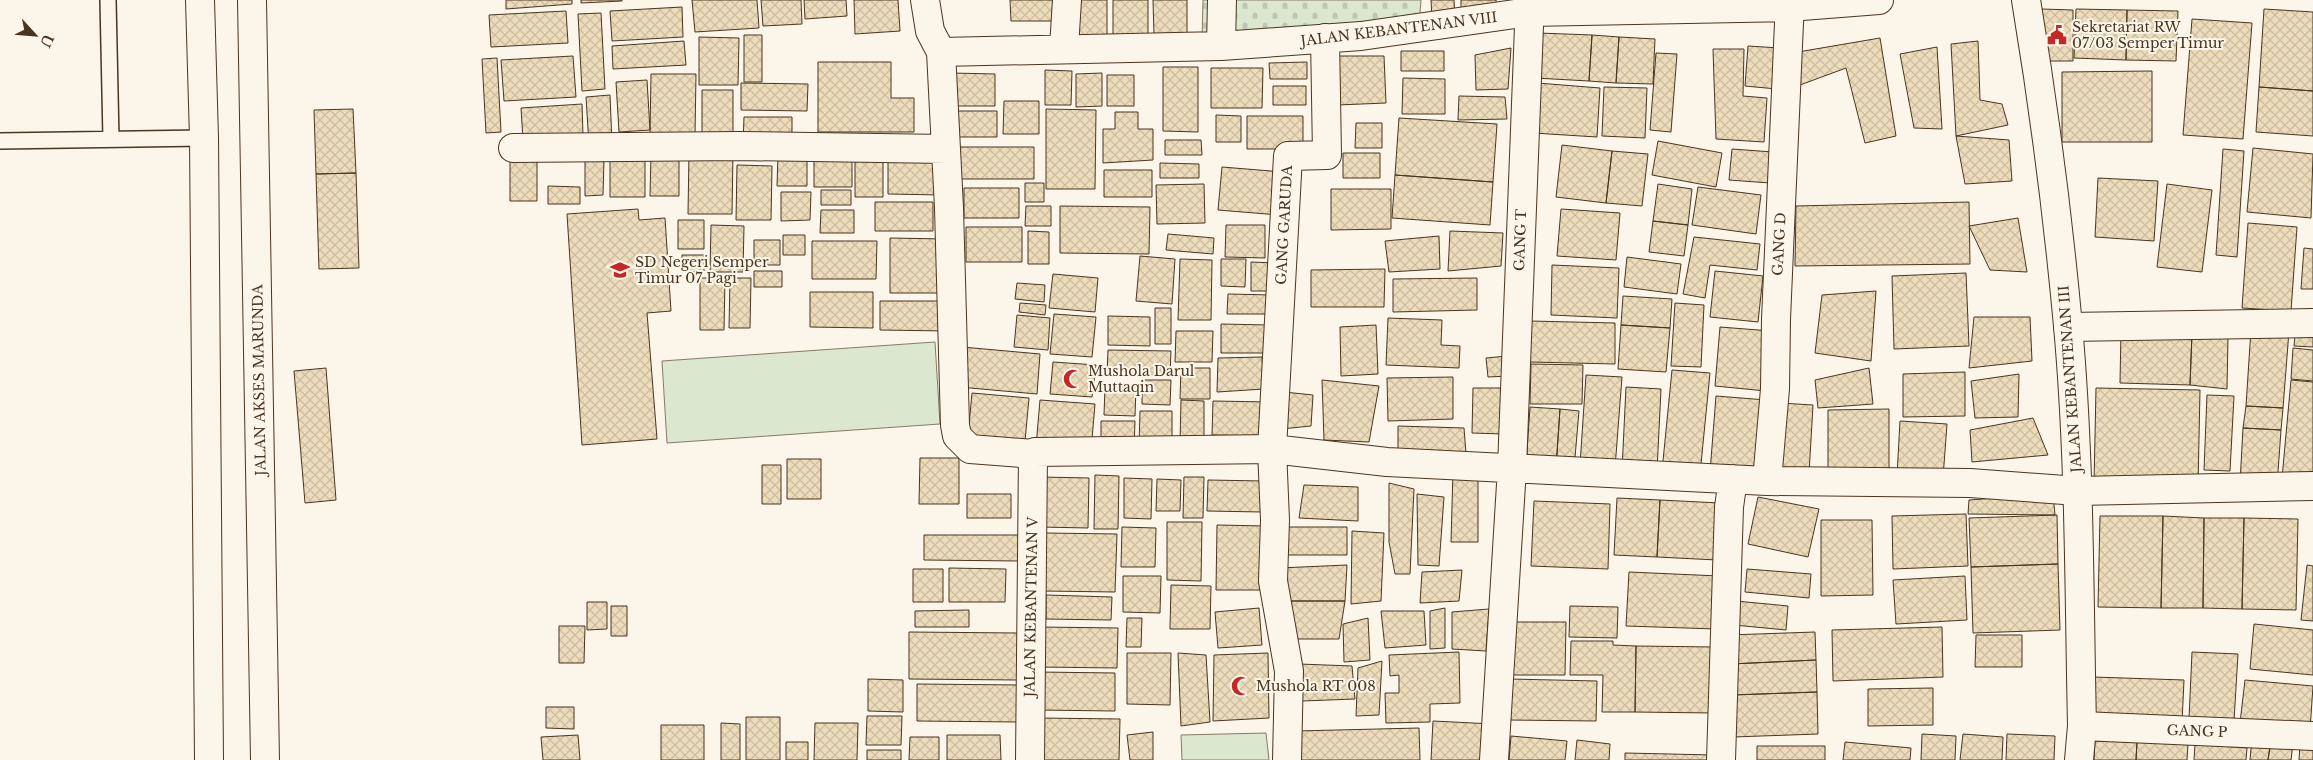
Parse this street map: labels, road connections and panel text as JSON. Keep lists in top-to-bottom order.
{
  "streets": {
    "street": [
      "JALAN KEBANTENAN VIII",
      "GANG GARUDA",
      "GANG T",
      "GANG D",
      "JALAN KEBANTENAN III",
      "JALAN AKSES MARUNDA",
      "JALAN KEBANTENAN V",
      "GANG P"
    ]
  },
  "crossings": [
    ["JALAN KEBANTENAN VIII", "GANG GARUDA"],
    ["JALAN KEBANTENAN VIII", "GANG T"],
    ["JALAN KEBANTENAN VIII", "GANG D"],
    ["JALAN KEBANTENAN III", "GANG P"]
  ],
  "places": {
    "public building": ["Sekretariat RW 07/03 Semper Timur"],
    "school or university": ["SD Negeri Semper Timur 07 Pagi"],
    "mosque": ["Mushola Darul Muttaqin", "Mushola RT 008"]
  },
  "north": "bottom right"
}
